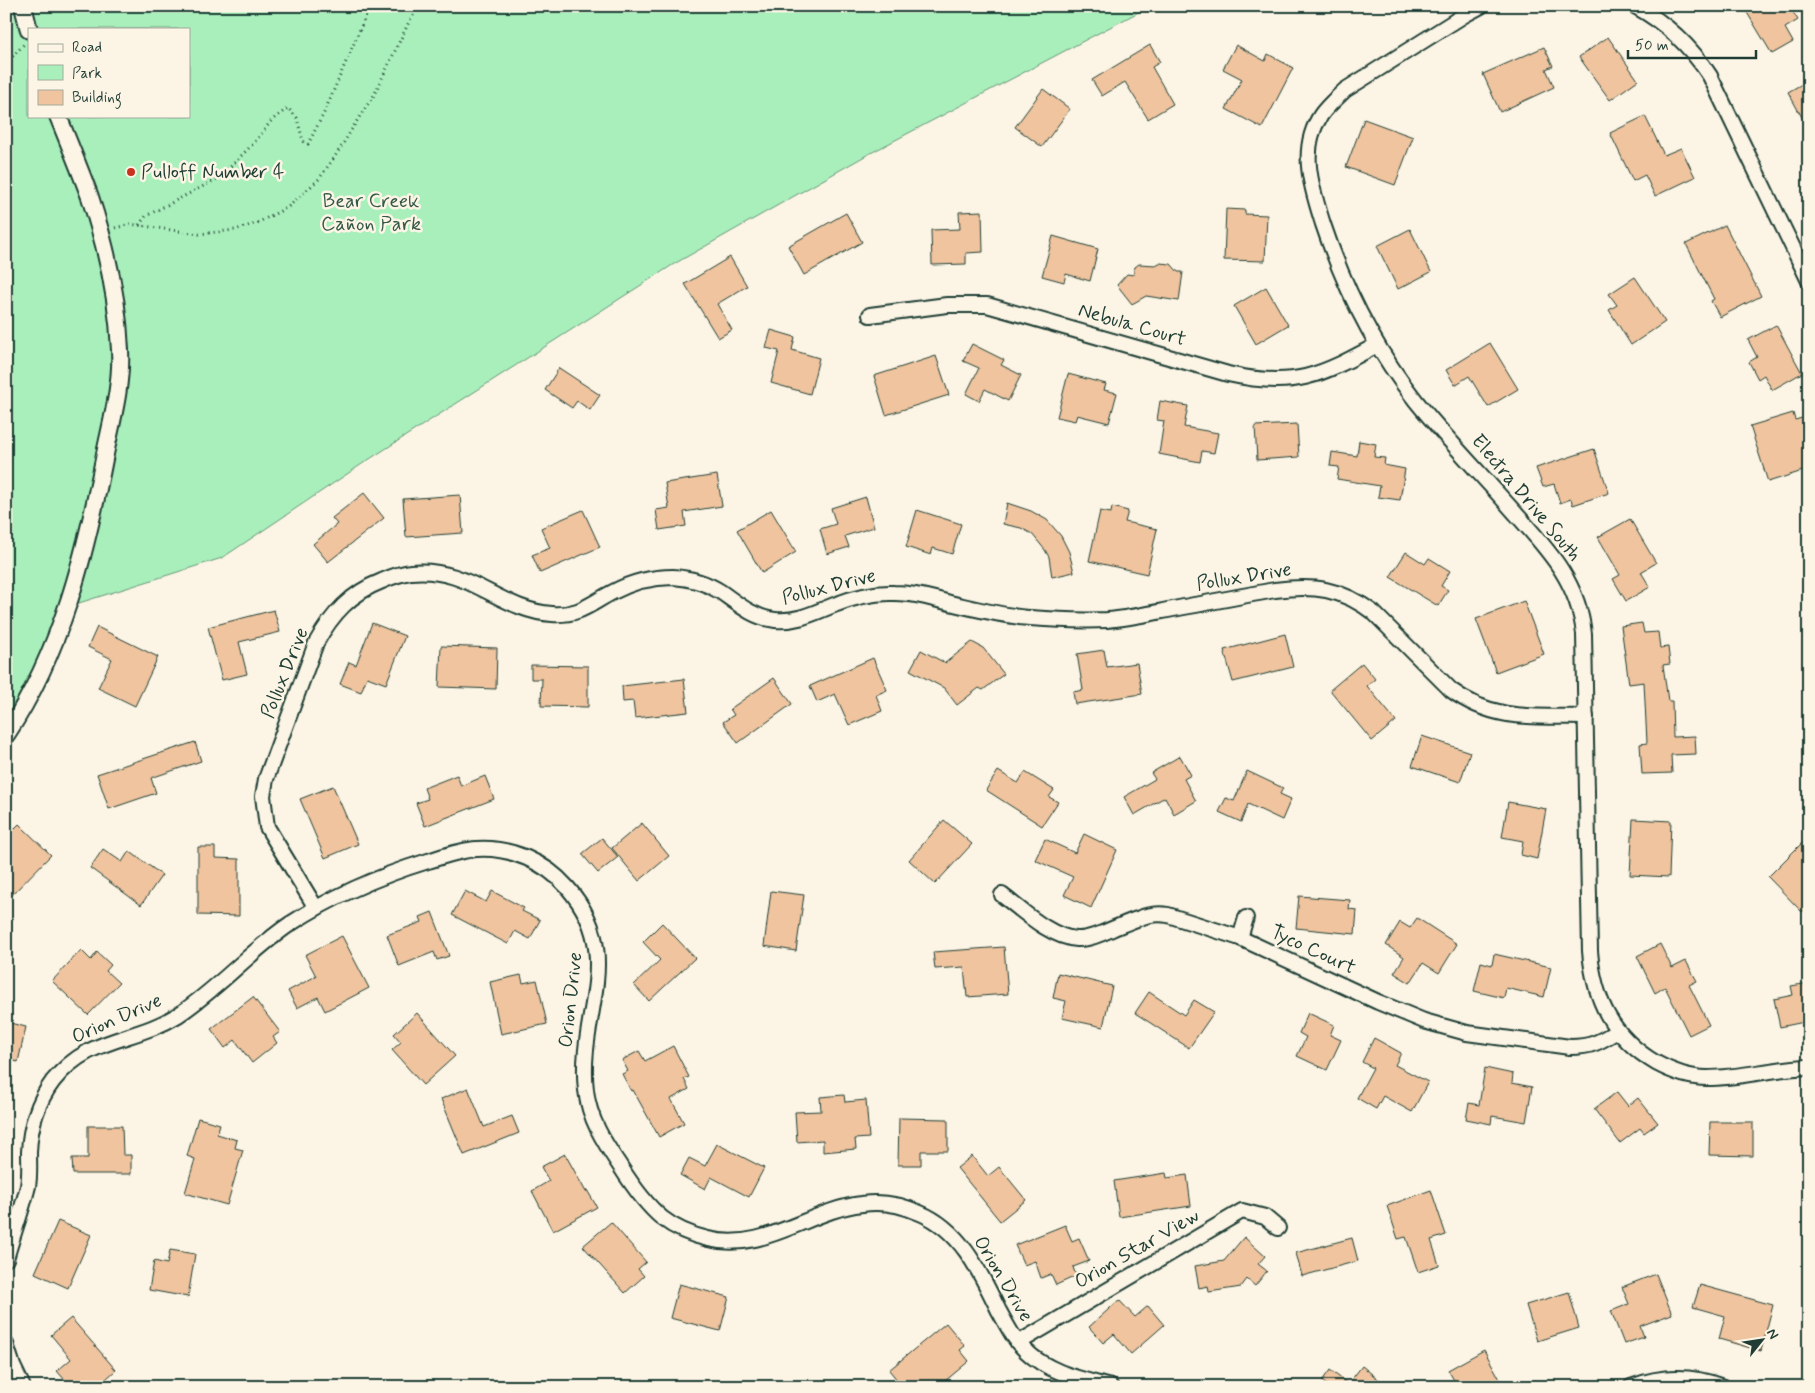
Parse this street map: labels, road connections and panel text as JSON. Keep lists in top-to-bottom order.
{
  "streets": {
    "street": [
      "Nebula Court",
      "Electra Drive South",
      "Pollux Drive",
      "Tyco Court",
      "Orion Drive",
      "Orion Star View"
    ]
  },
  "crossings": [
    ["Nebula Court", "Electra Drive South"],
    ["Electra Drive South", "Pollux Drive"],
    ["Electra Drive South", "Tyco Court"],
    ["Pollux Drive", "Orion Drive"],
    ["Orion Drive", "Orion Star View"]
  ],
  "parks": ["Bear Creek Cañon Park"],
  "places": ["Pulloff Number 4"],
  "legend": ["Road", "Park", "Building"],
  "scale_bar": "50 m",
  "north": "top right"
}
